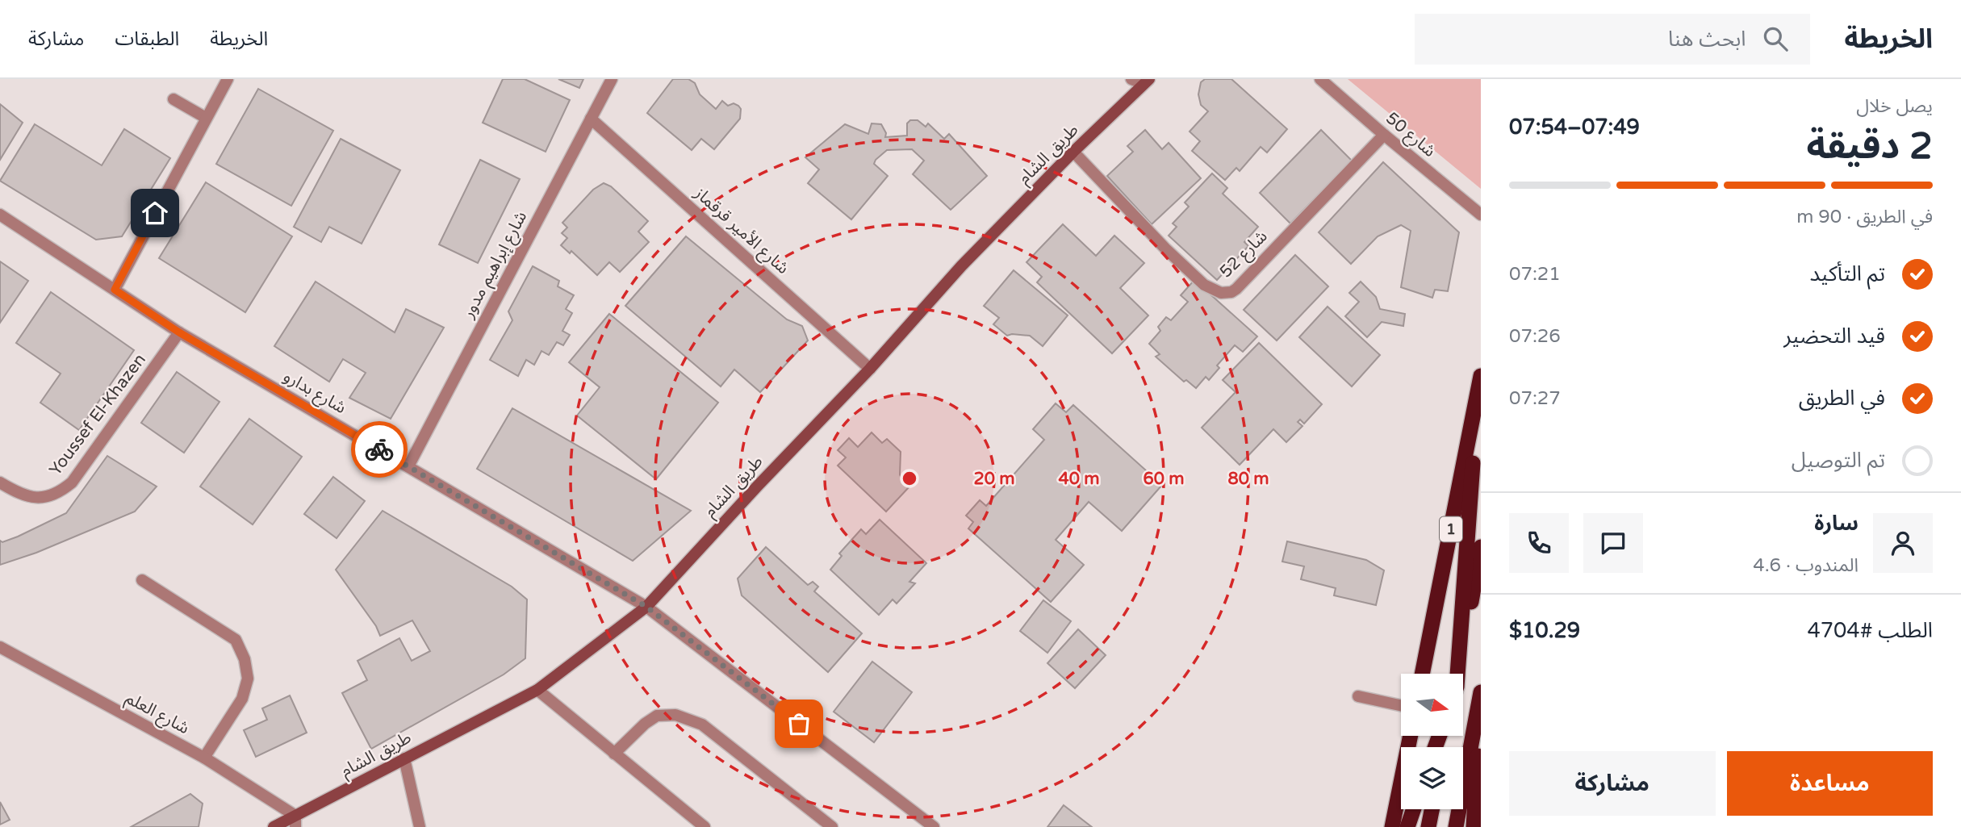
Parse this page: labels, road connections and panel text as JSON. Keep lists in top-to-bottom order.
{
  "streets": {
    "highway": ["1"],
    "main road": ["طريق الشام"],
    "street": [
      "شارع 50",
      "شارع الأمير قرقماز",
      "شارع 52",
      "شارع إبراهيم مدور",
      "شارع بدارو",
      "Youssef El-Khazen",
      "شارع العلم"
    ]
  },
  "crossings": [
    ["شارع 50", "شارع 52"],
    ["طريق الشام", "شارع الأمير قرقماز"],
    ["طريق الشام", "شارع 52"],
    ["طريق الشام", "شارع بدارو"],
    ["طريق الشام", "شارع العلم"],
    ["شارع الأمير قرقماز", "شارع إبراهيم مدور"],
    ["شارع إبراهيم مدور", "شارع بدارو"],
    ["شارع بدارو", "Youssef El-Khazen"]
  ],
  "north": "right",
  "page": {
    "header": "الخريطة",
    "search": "ابحث هنا",
    "nav": ["الخريطة", "الطبقات", "مشاركة"],
    "heading": ["2 دقيقة", "يصل خلال", "07:49–07:54"],
    "panel": [
      "سارة",
      "المندوب · 4.6",
      "الطلب #4704",
      "$10.29"
    ],
    "bar": "في الطريق · 90 m",
    "list": [
      ["تم التأكيد", "07:21"],
      ["قيد التحضير", "07:26"],
      ["في الطريق", "07:27"],
      "تم التوصيل"
    ],
    "buttons": ["مساعدة", "مشاركة"]
  },
  "rings": [
    "20 m",
    "40 m",
    "60 m",
    "80 m"
  ]
}
